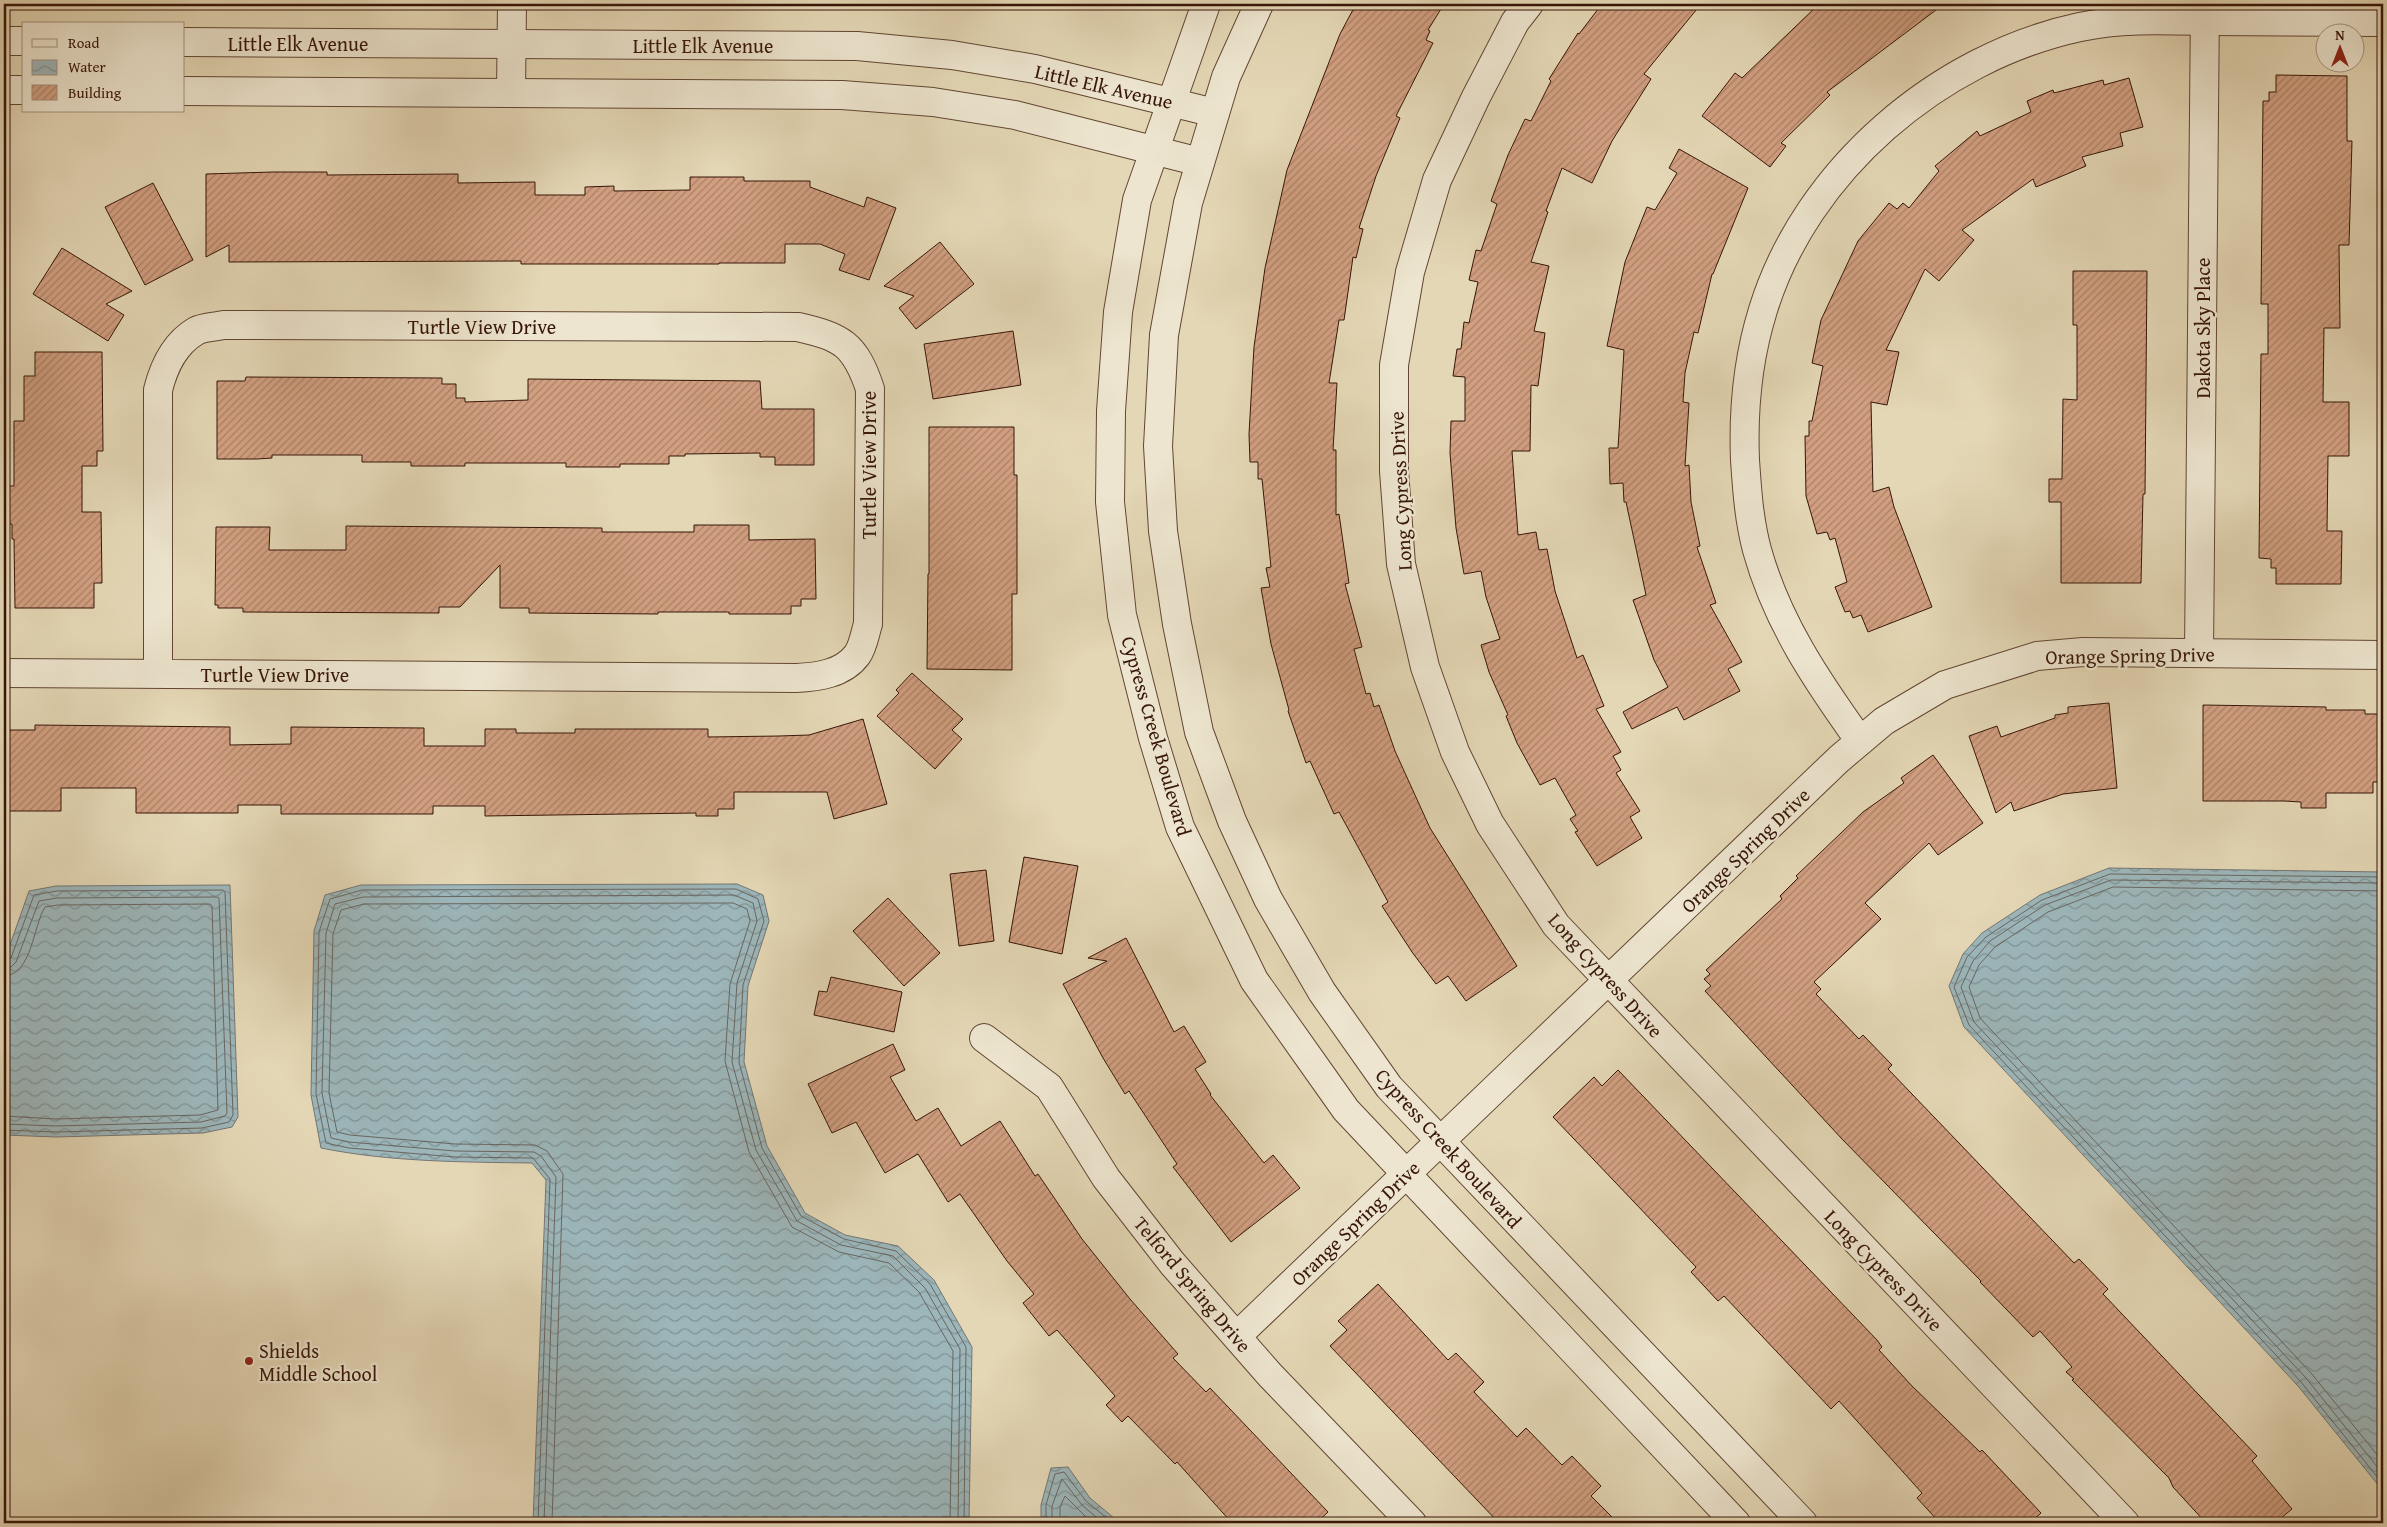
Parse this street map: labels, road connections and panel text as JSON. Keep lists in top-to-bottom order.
{
  "streets": {
    "street": [
      "Little Elk Avenue",
      "Turtle View Drive",
      "Dakota Sky Place",
      "Long Cypress Drive",
      "Orange Spring Drive",
      "Cypress Creek Boulevard",
      "Telford Spring Drive"
    ]
  },
  "crossings": [
    ["Little Elk Avenue", "Cypress Creek Boulevard"],
    ["Dakota Sky Place", "Orange Spring Drive"],
    ["Long Cypress Drive", "Orange Spring Drive"],
    ["Orange Spring Drive", "Cypress Creek Boulevard"],
    ["Orange Spring Drive", "Telford Spring Drive"]
  ],
  "places": ["Shields Middle School"],
  "legend": ["Road", "Water", "Building"],
  "north": "top"
}
